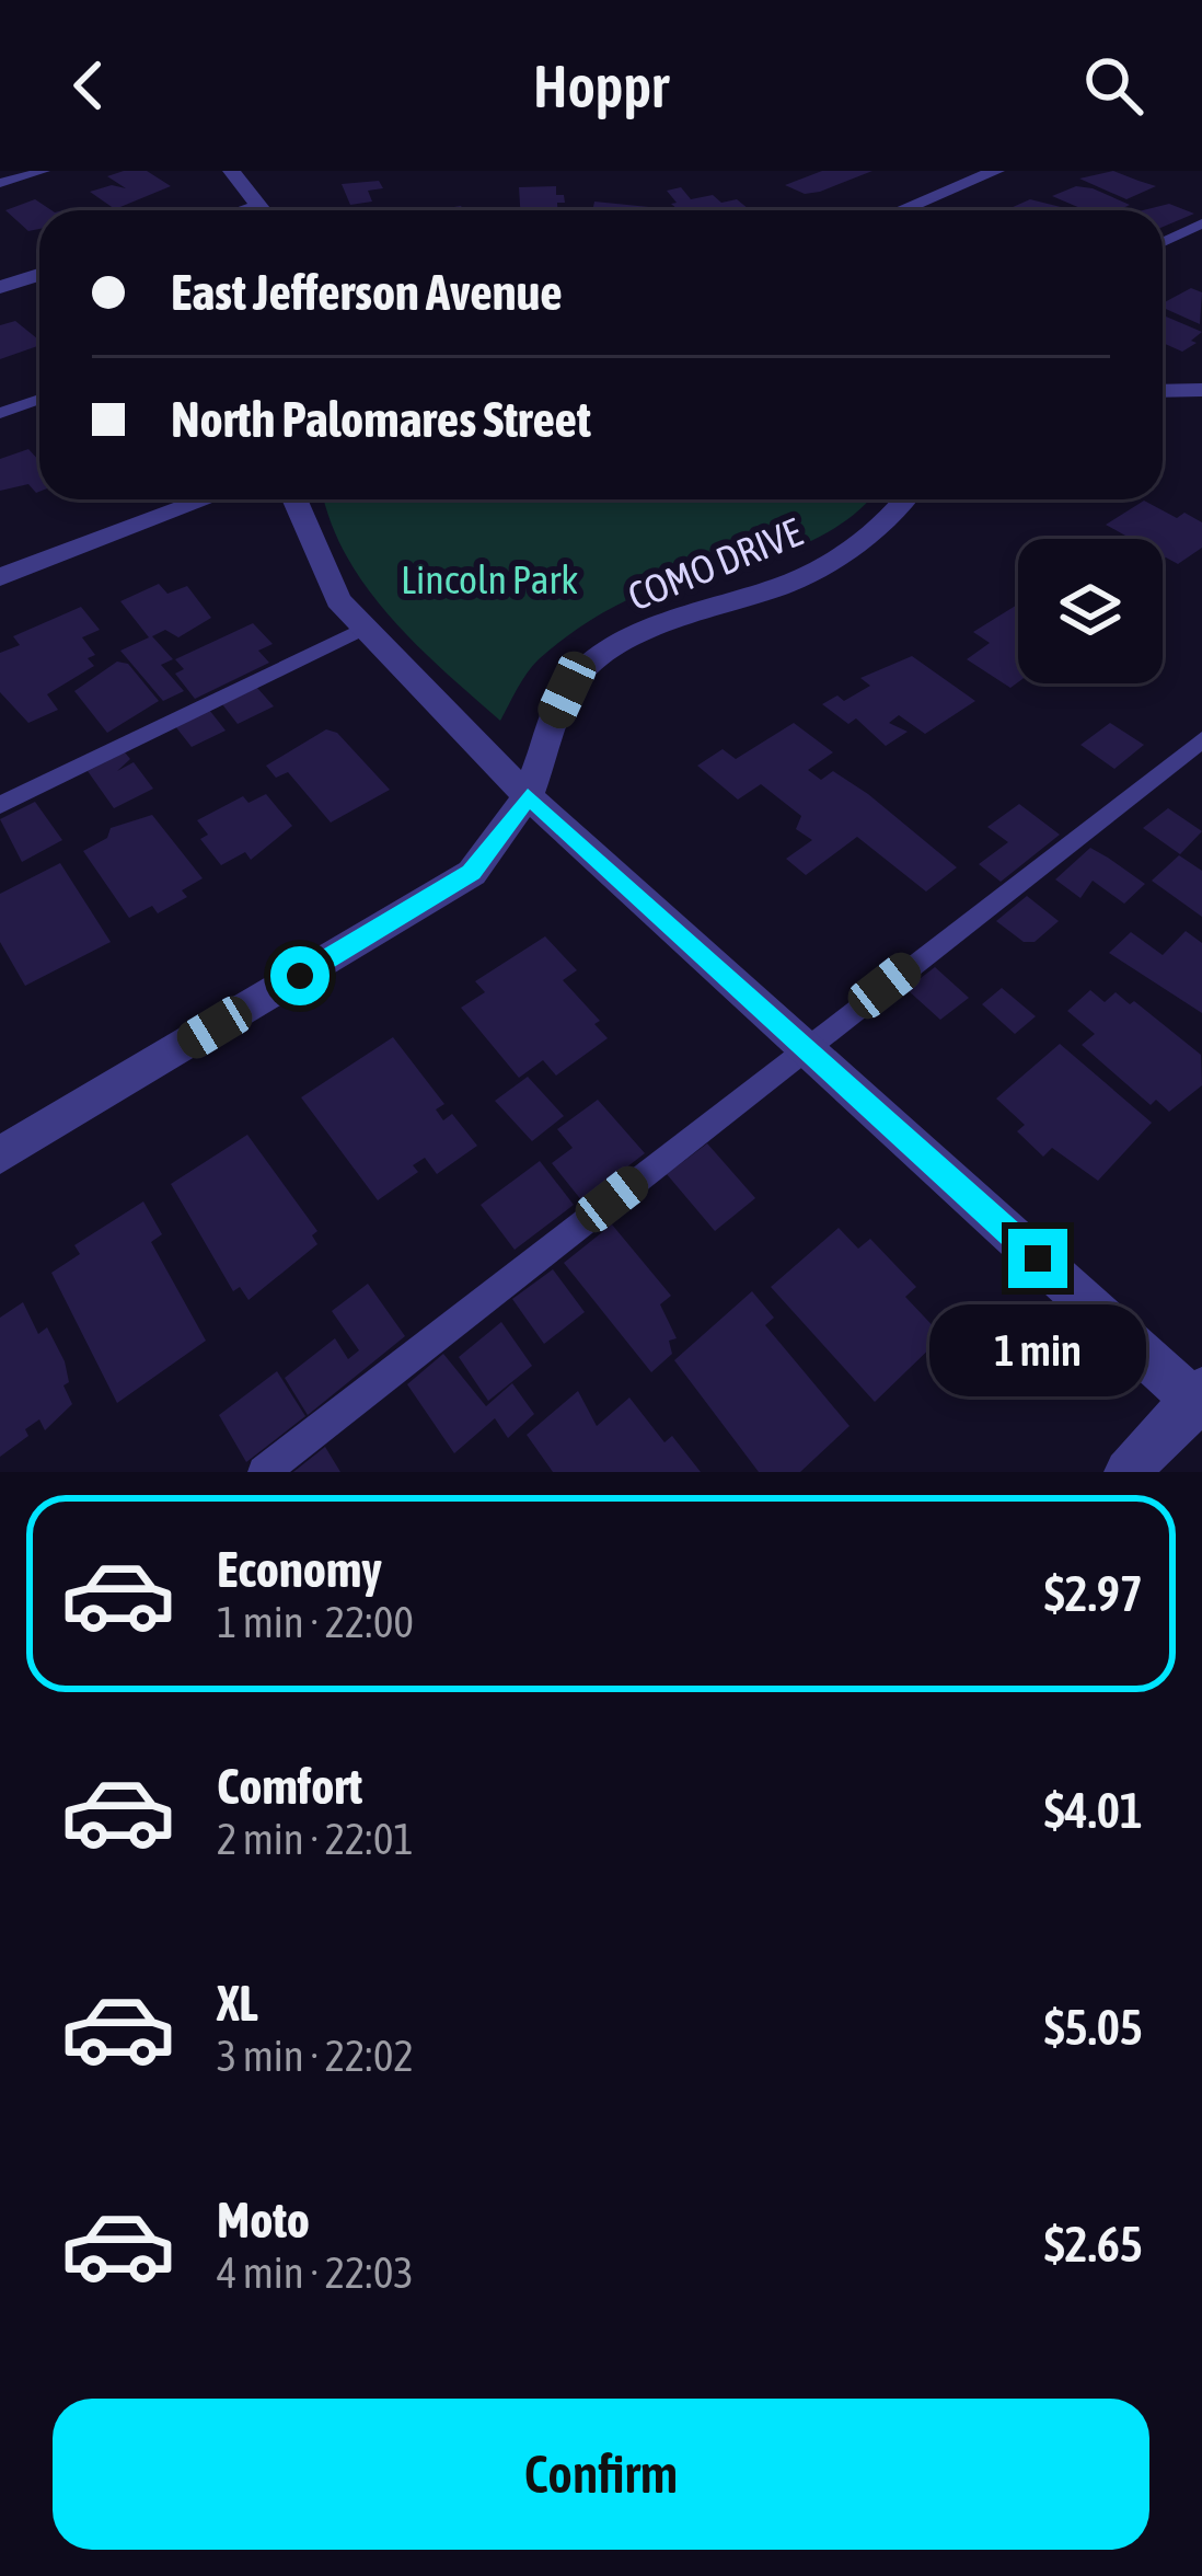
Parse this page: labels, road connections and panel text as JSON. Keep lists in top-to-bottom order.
{
  "streets": {
    "street": ["COMO DRIVE"]
  },
  "parks": ["Lincoln Park"],
  "page": {
    "header": "Hoppr",
    "banner": ["East Jefferson Avenue", "North Palomares Street"],
    "bubble": "1 min",
    "list": [
      {
        "name": "Economy",
        "note": "1 min · 22:00",
        "value": "$2.97"
      },
      {
        "name": "Comfort",
        "note": "2 min · 22:01",
        "value": "$4.01"
      },
      {
        "name": "XL",
        "note": "3 min · 22:02",
        "value": "$5.05"
      },
      {
        "name": "Moto",
        "note": "4 min · 22:03",
        "value": "$2.65"
      }
    ],
    "buttons": "Confirm"
  }
}
